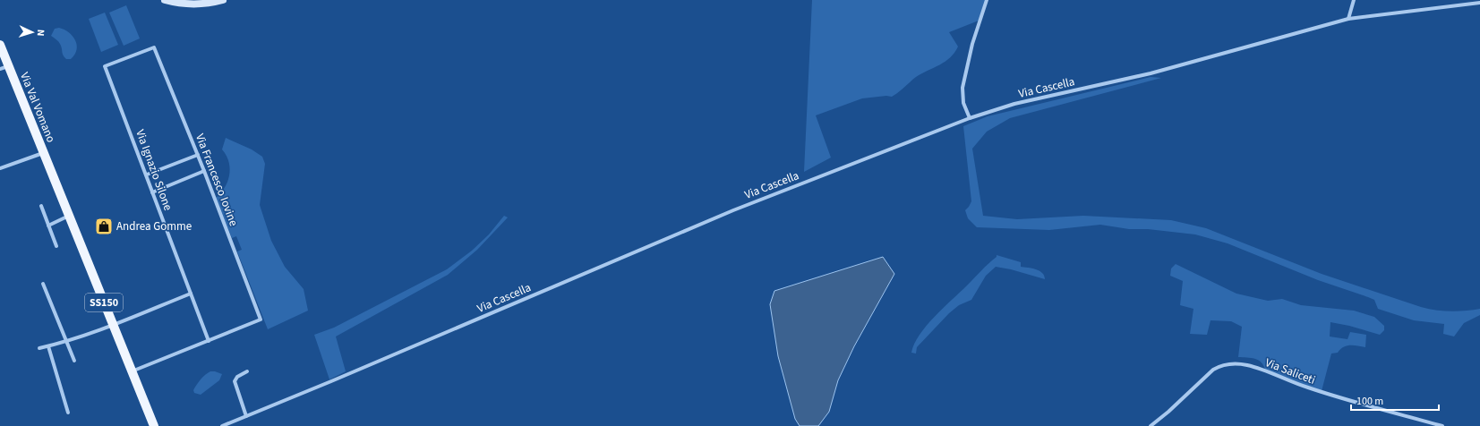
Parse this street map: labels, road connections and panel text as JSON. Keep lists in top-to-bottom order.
{
  "streets": {
    "main road": ["Via Val Vomano", "SS150"],
    "street": [
      "Via Cascella",
      "Via Ignazio Silone",
      "Via Francesco Iovine",
      "Via Saliceti"
    ]
  },
  "crossings": [
    ["Via Val Vomano", "SS150"],
    ["Via Ignazio Silone", "Via Francesco Iovine"]
  ],
  "places": {
    "shop": ["Andrea Gomme"]
  },
  "scale_bar": "100 m",
  "north": "right"
}
